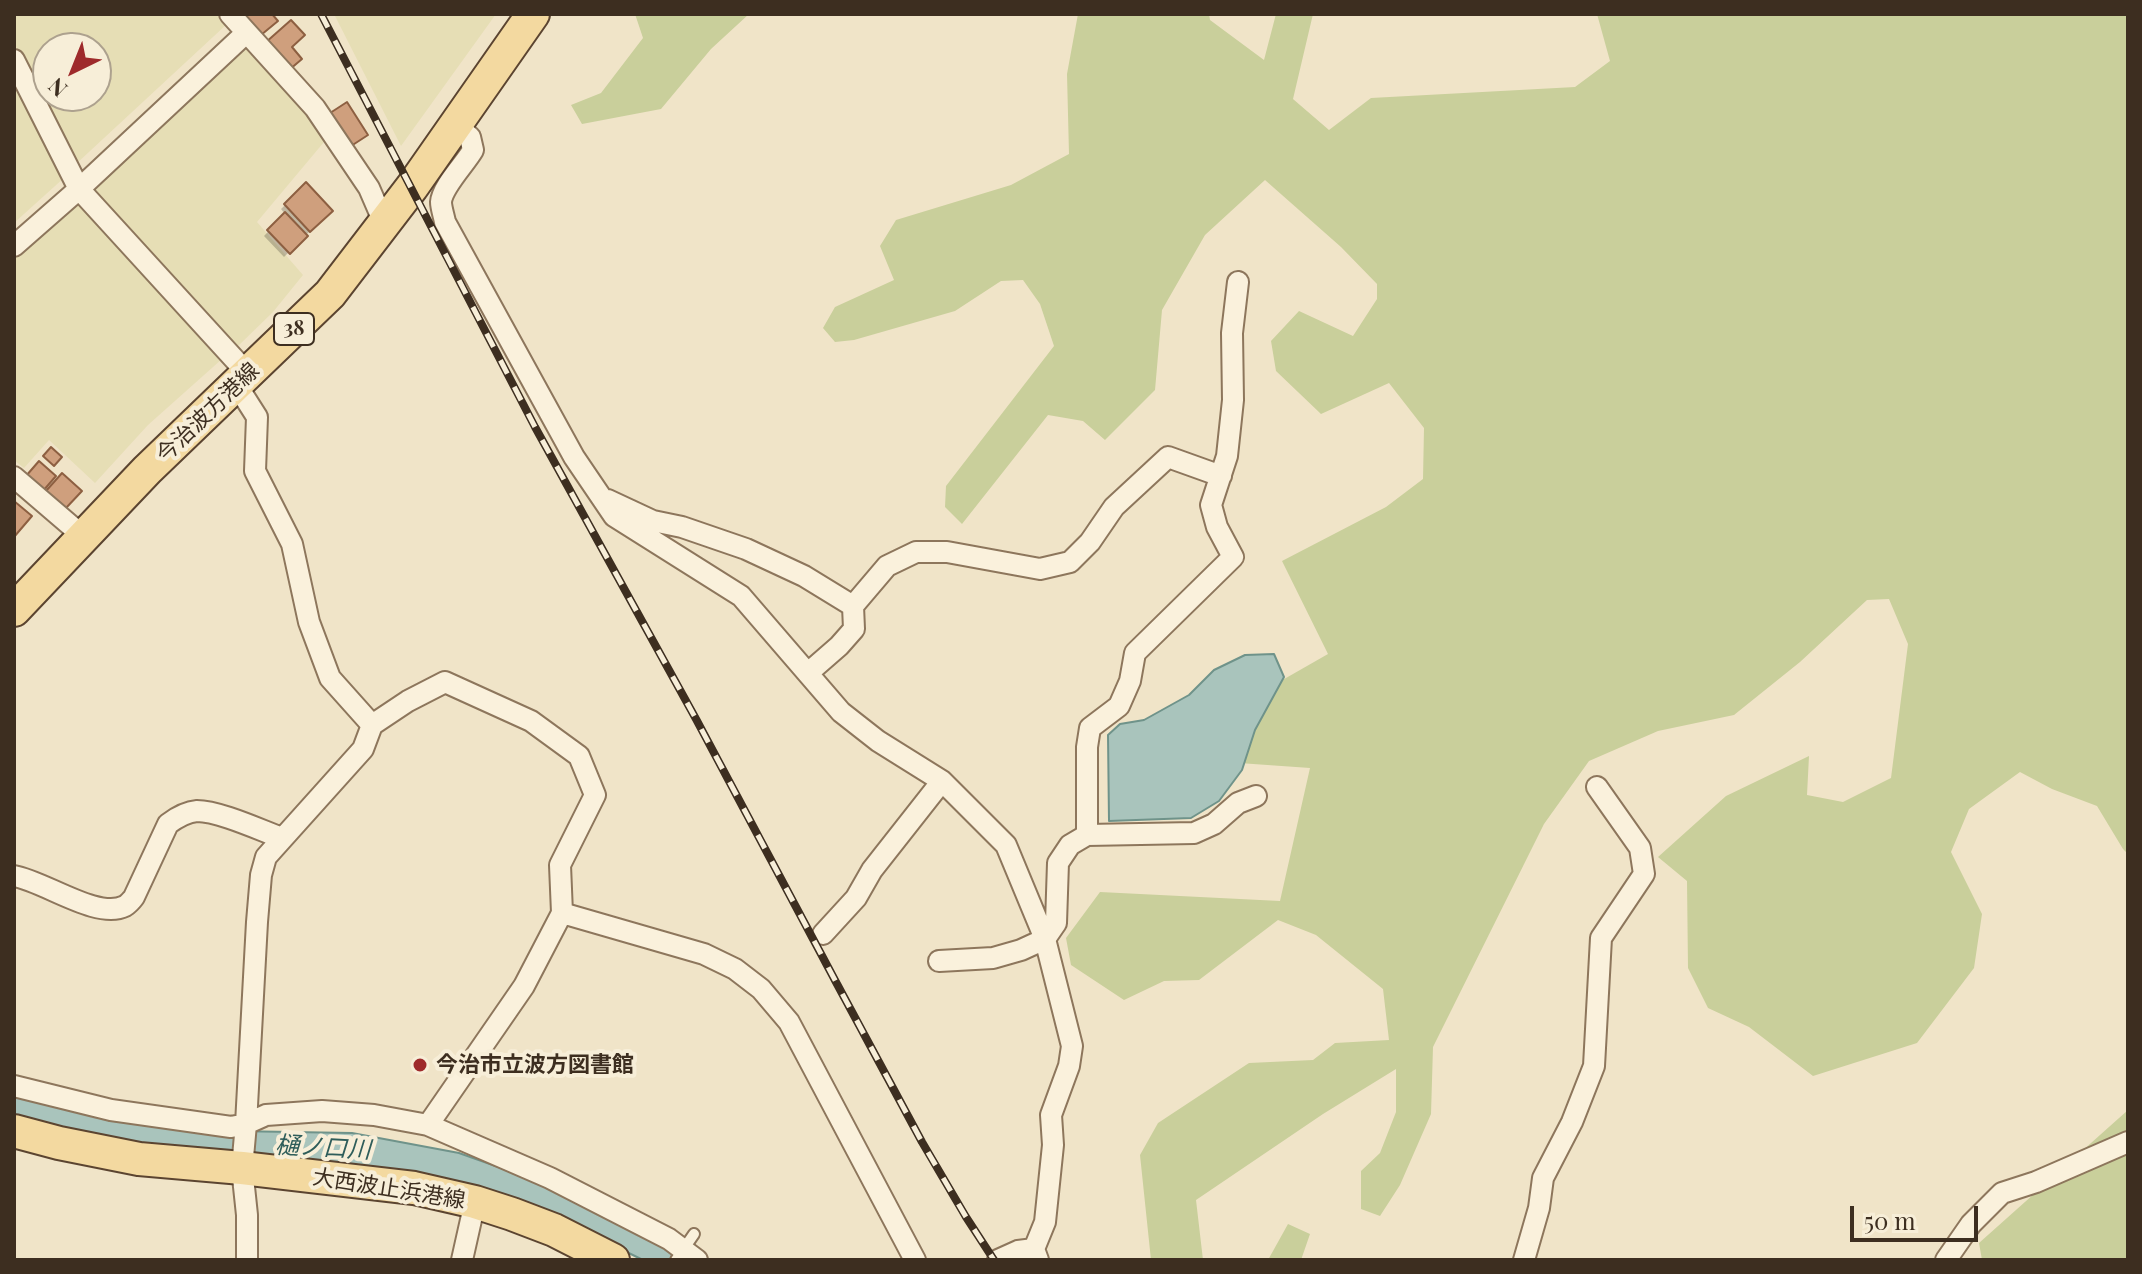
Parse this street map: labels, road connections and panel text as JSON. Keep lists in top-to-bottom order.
{
  "streets": {
    "main road": ["38", "今治波方港線", "大西波止浜港線"]
  },
  "water": ["樋ノ口川"],
  "places": ["今治市立波方図書館"],
  "scale_bar": "50 m",
  "north": "bottom left"
}
